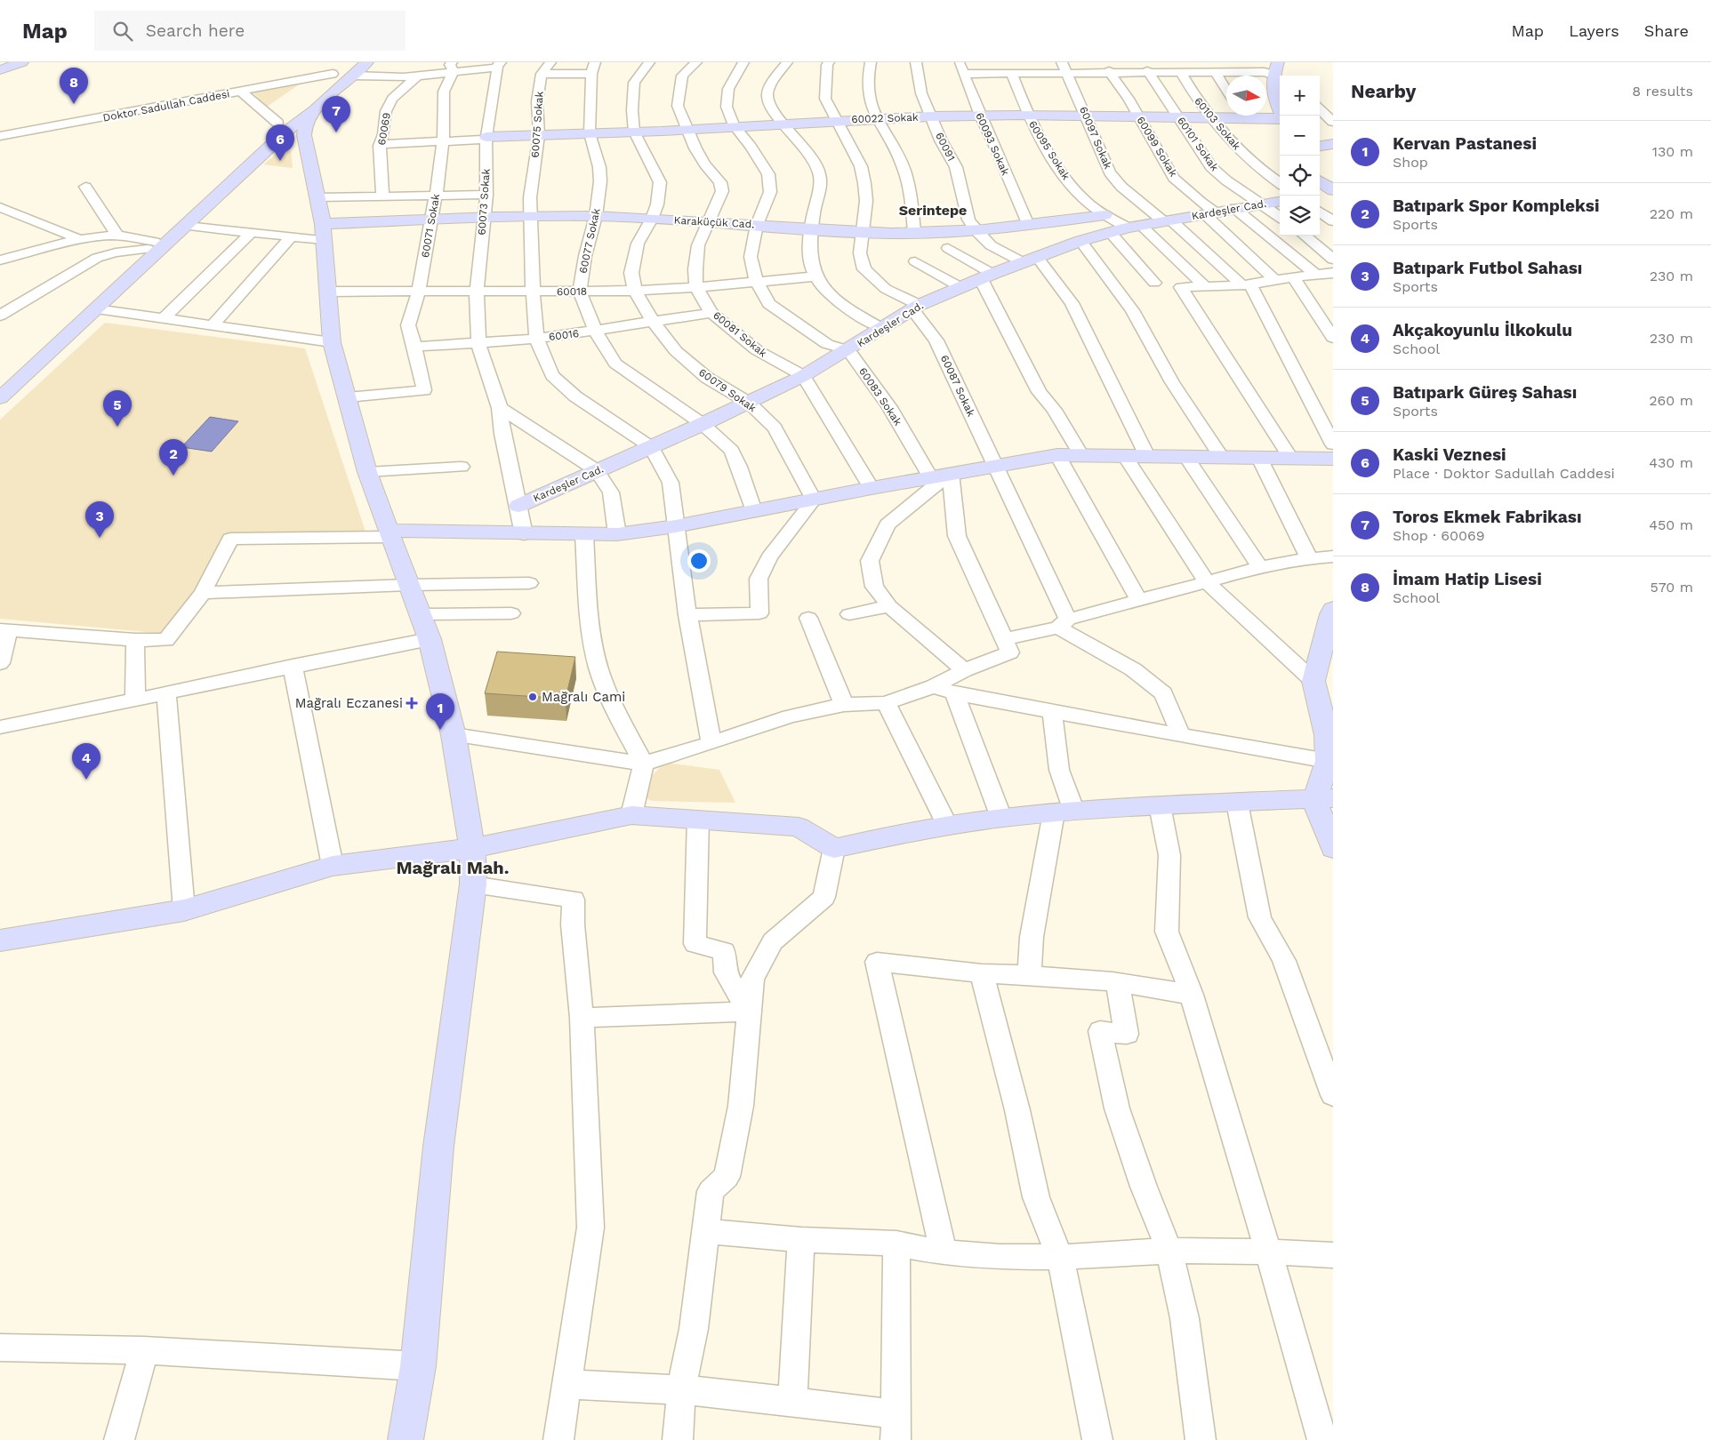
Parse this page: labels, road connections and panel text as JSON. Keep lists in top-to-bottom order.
{
  "streets": {
    "street": [
      "Doktor Sadullah Caddesi",
      "60022 Sokak",
      "60103 Sokak",
      "60075 Sokak",
      "60069",
      "60097 Sokak",
      "60093 Sokak",
      "60101 Sokak",
      "60091",
      "60099 Sokak",
      "60095 Sokak",
      "60073 Sokak",
      "Kardeşler Cad.",
      "Karaküçük Cad.",
      "60071 Sokak",
      "60077 Sokak",
      "60018",
      "60081 Sokak",
      "60016",
      "60087 Sokak",
      "60079 Sokak",
      "60083 Sokak"
    ]
  },
  "crossings": [
    ["60022 Sokak", "60103 Sokak"],
    ["60022 Sokak", "60075 Sokak"],
    ["60022 Sokak", "60097 Sokak"],
    ["60022 Sokak", "60093 Sokak"],
    ["60022 Sokak", "60101 Sokak"],
    ["60022 Sokak", "60091"],
    ["60022 Sokak", "60099 Sokak"],
    ["60022 Sokak", "60095 Sokak"],
    ["60022 Sokak", "60073 Sokak"],
    ["60022 Sokak", "60077 Sokak"],
    ["60022 Sokak", "60081 Sokak"],
    ["60022 Sokak", "60087 Sokak"],
    ["60022 Sokak", "60079 Sokak"],
    ["60075 Sokak", "Kardeşler Cad."],
    ["60075 Sokak", "Karaküçük Cad."],
    ["60075 Sokak", "60018"],
    ["60075 Sokak", "60016"],
    ["60097 Sokak", "Kardeşler Cad."],
    ["60093 Sokak", "Karaküçük Cad."],
    ["60101 Sokak", "Kardeşler Cad."],
    ["60091", "Karaküçük Cad."],
    ["60099 Sokak", "Kardeşler Cad."],
    ["60095 Sokak", "Kardeşler Cad."],
    ["60095 Sokak", "Karaküçük Cad."],
    ["60073 Sokak", "Kardeşler Cad."],
    ["60073 Sokak", "Karaküçük Cad."],
    ["60073 Sokak", "60018"],
    ["60073 Sokak", "60016"],
    ["Kardeşler Cad.", "60077 Sokak"],
    ["Kardeşler Cad.", "60081 Sokak"],
    ["Kardeşler Cad.", "60087 Sokak"],
    ["Kardeşler Cad.", "60079 Sokak"],
    ["Kardeşler Cad.", "60083 Sokak"],
    ["Karaküçük Cad.", "60071 Sokak"],
    ["Karaküçük Cad.", "60077 Sokak"],
    ["Karaküçük Cad.", "60081 Sokak"],
    ["Karaküçük Cad.", "60087 Sokak"],
    ["Karaküçük Cad.", "60079 Sokak"],
    ["60071 Sokak", "60018"],
    ["60071 Sokak", "60016"],
    ["60077 Sokak", "60018"],
    ["60077 Sokak", "60016"],
    ["60018", "60081 Sokak"],
    ["60018", "60079 Sokak"],
    ["60081 Sokak", "60016"],
    ["60016", "60079 Sokak"]
  ],
  "districts": ["Serintepe", "Mağralı Mah."],
  "places": {
    "other": ["Mağralı Cami"],
    "health": ["Mağralı Eczanesi"]
  },
  "north": "right",
  "page": {
    "header": "Map",
    "search": "Search here",
    "nav": ["Map", "Layers", "Share"],
    "heading": ["Nearby", "8 results"],
    "pins": [
      "8",
      "7",
      "6",
      "5",
      "2",
      "3",
      "1",
      "4"
    ],
    "map_buttons": ["+", "−"],
    "list": [
      {
        "mark": "1",
        "name": "Kervan Pastanesi",
        "note": "Shop",
        "value": "130 m"
      },
      {
        "mark": "2",
        "name": "Batıpark Spor Kompleksi",
        "note": "Sports",
        "value": "220 m"
      },
      {
        "mark": "3",
        "name": "Batıpark Futbol Sahası",
        "note": "Sports",
        "value": "230 m"
      },
      {
        "mark": "4",
        "name": "Akçakoyunlu İlkokulu",
        "note": "School",
        "value": "230 m"
      },
      {
        "mark": "5",
        "name": "Batıpark Güreş Sahası",
        "note": "Sports",
        "value": "260 m"
      },
      {
        "mark": "6",
        "name": "Kaski Veznesi",
        "note": "Place · Doktor Sadullah Caddesi",
        "value": "430 m"
      },
      {
        "mark": "7",
        "name": "Toros Ekmek Fabrikası",
        "note": "Shop · 60069",
        "value": "450 m"
      },
      {
        "mark": "8",
        "name": "İmam Hatip Lisesi",
        "note": "School",
        "value": "570 m"
      }
    ]
  }
}
